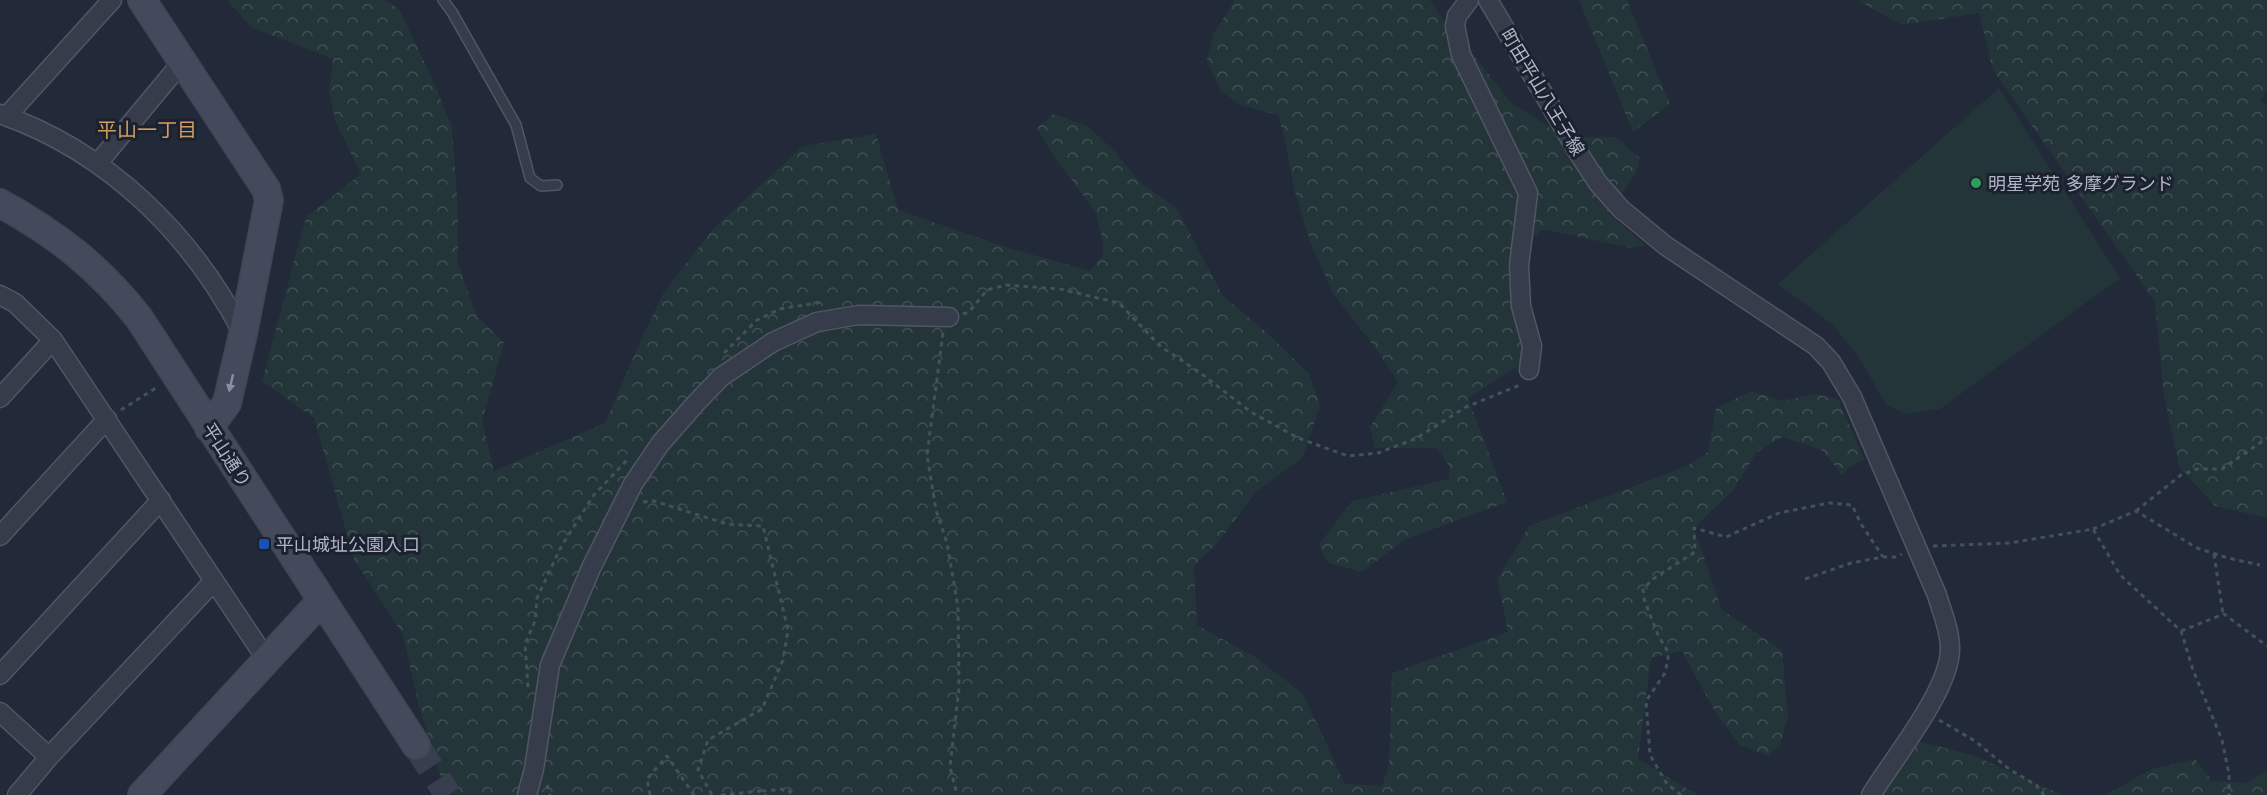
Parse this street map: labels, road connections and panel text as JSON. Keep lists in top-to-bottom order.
{
  "streets": {
    "street": ["町田平山八王子線", "平山通り"]
  },
  "districts": ["平山一丁目"],
  "places": {
    "other": ["明星学苑 多摩グランド"],
    "transit": ["平山城址公園入口"]
  }
}
